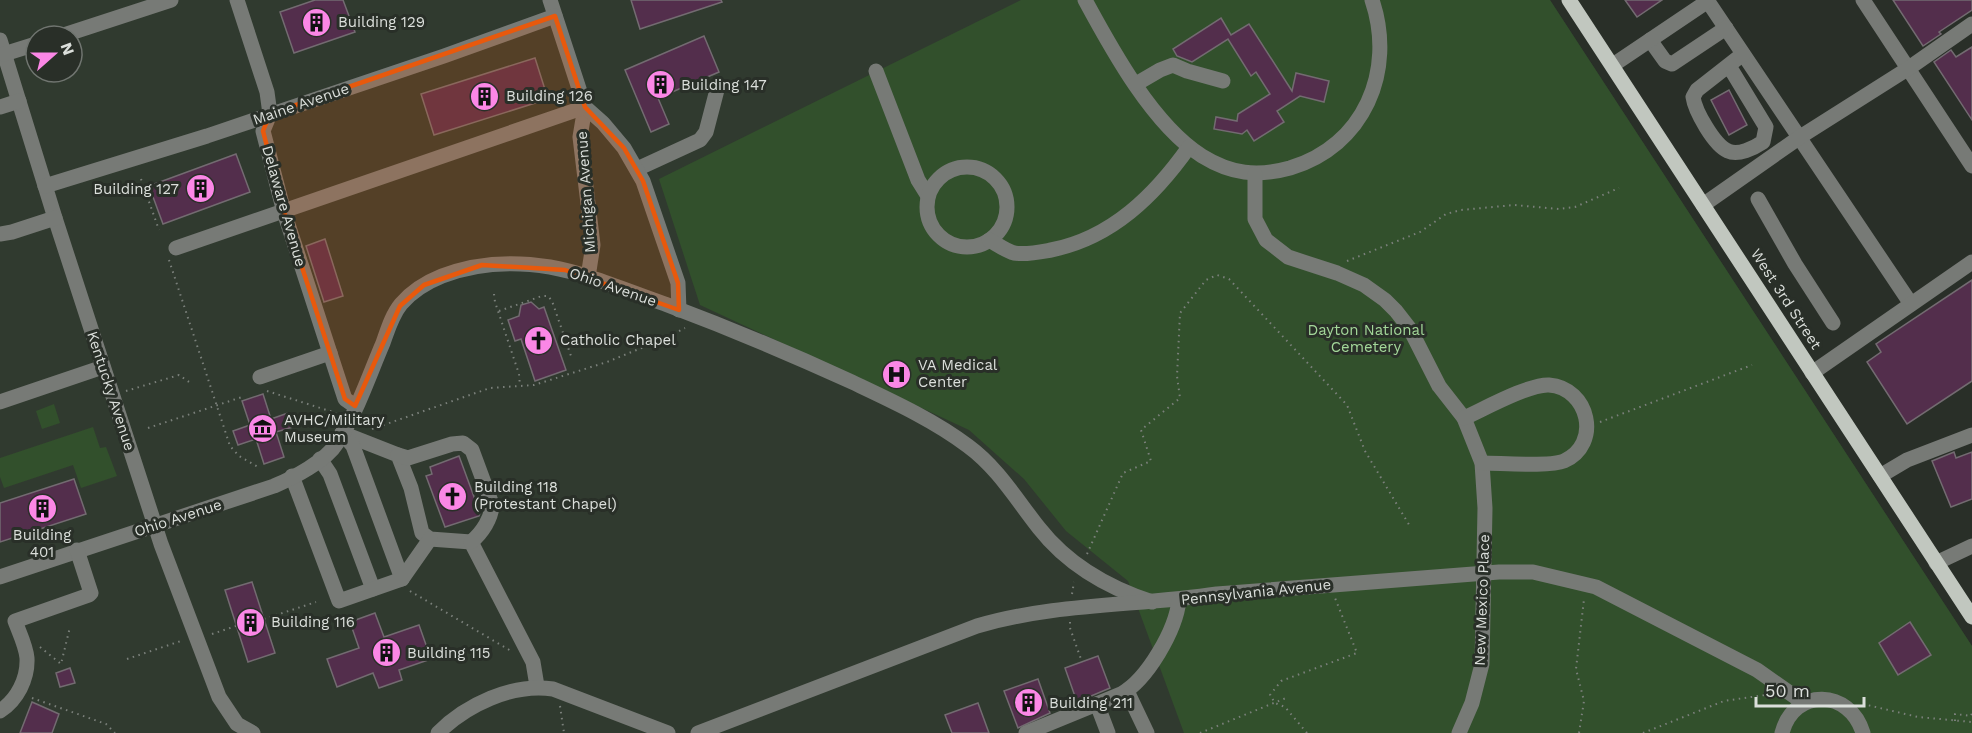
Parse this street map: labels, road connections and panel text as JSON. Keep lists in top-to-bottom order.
{
  "streets": {
    "main road": ["West 3rd Street"],
    "street": [
      "Maine Avenue",
      "Michigan Avenue",
      "Delaware Avenue",
      "Ohio Avenue",
      "Kentucky Avenue",
      "Pennsylvania Avenue",
      "New Mexico Place"
    ]
  },
  "crossings": [
    ["Maine Avenue", "Michigan Avenue"],
    ["Maine Avenue", "Delaware Avenue"],
    ["Maine Avenue", "Kentucky Avenue"],
    ["Michigan Avenue", "Ohio Avenue"],
    ["Delaware Avenue", "Ohio Avenue"],
    ["Ohio Avenue", "Kentucky Avenue"],
    ["Ohio Avenue", "Pennsylvania Avenue"],
    ["Pennsylvania Avenue", "New Mexico Place"]
  ],
  "parks": ["Dayton National Cemetery"],
  "places": {
    "building": [
      "Building 129",
      "Building 147",
      "Building 126",
      "Building 127",
      "Building 401",
      "Building 116",
      "Building 115",
      "Building 211"
    ],
    "church": ["Catholic Chapel", "Building 118 (Protestant Chapel)"],
    "hospital": ["VA Medical Center"],
    "museum": ["AVHC/Military Museum"]
  },
  "scale_bar": "50 m",
  "north": "right"
}
